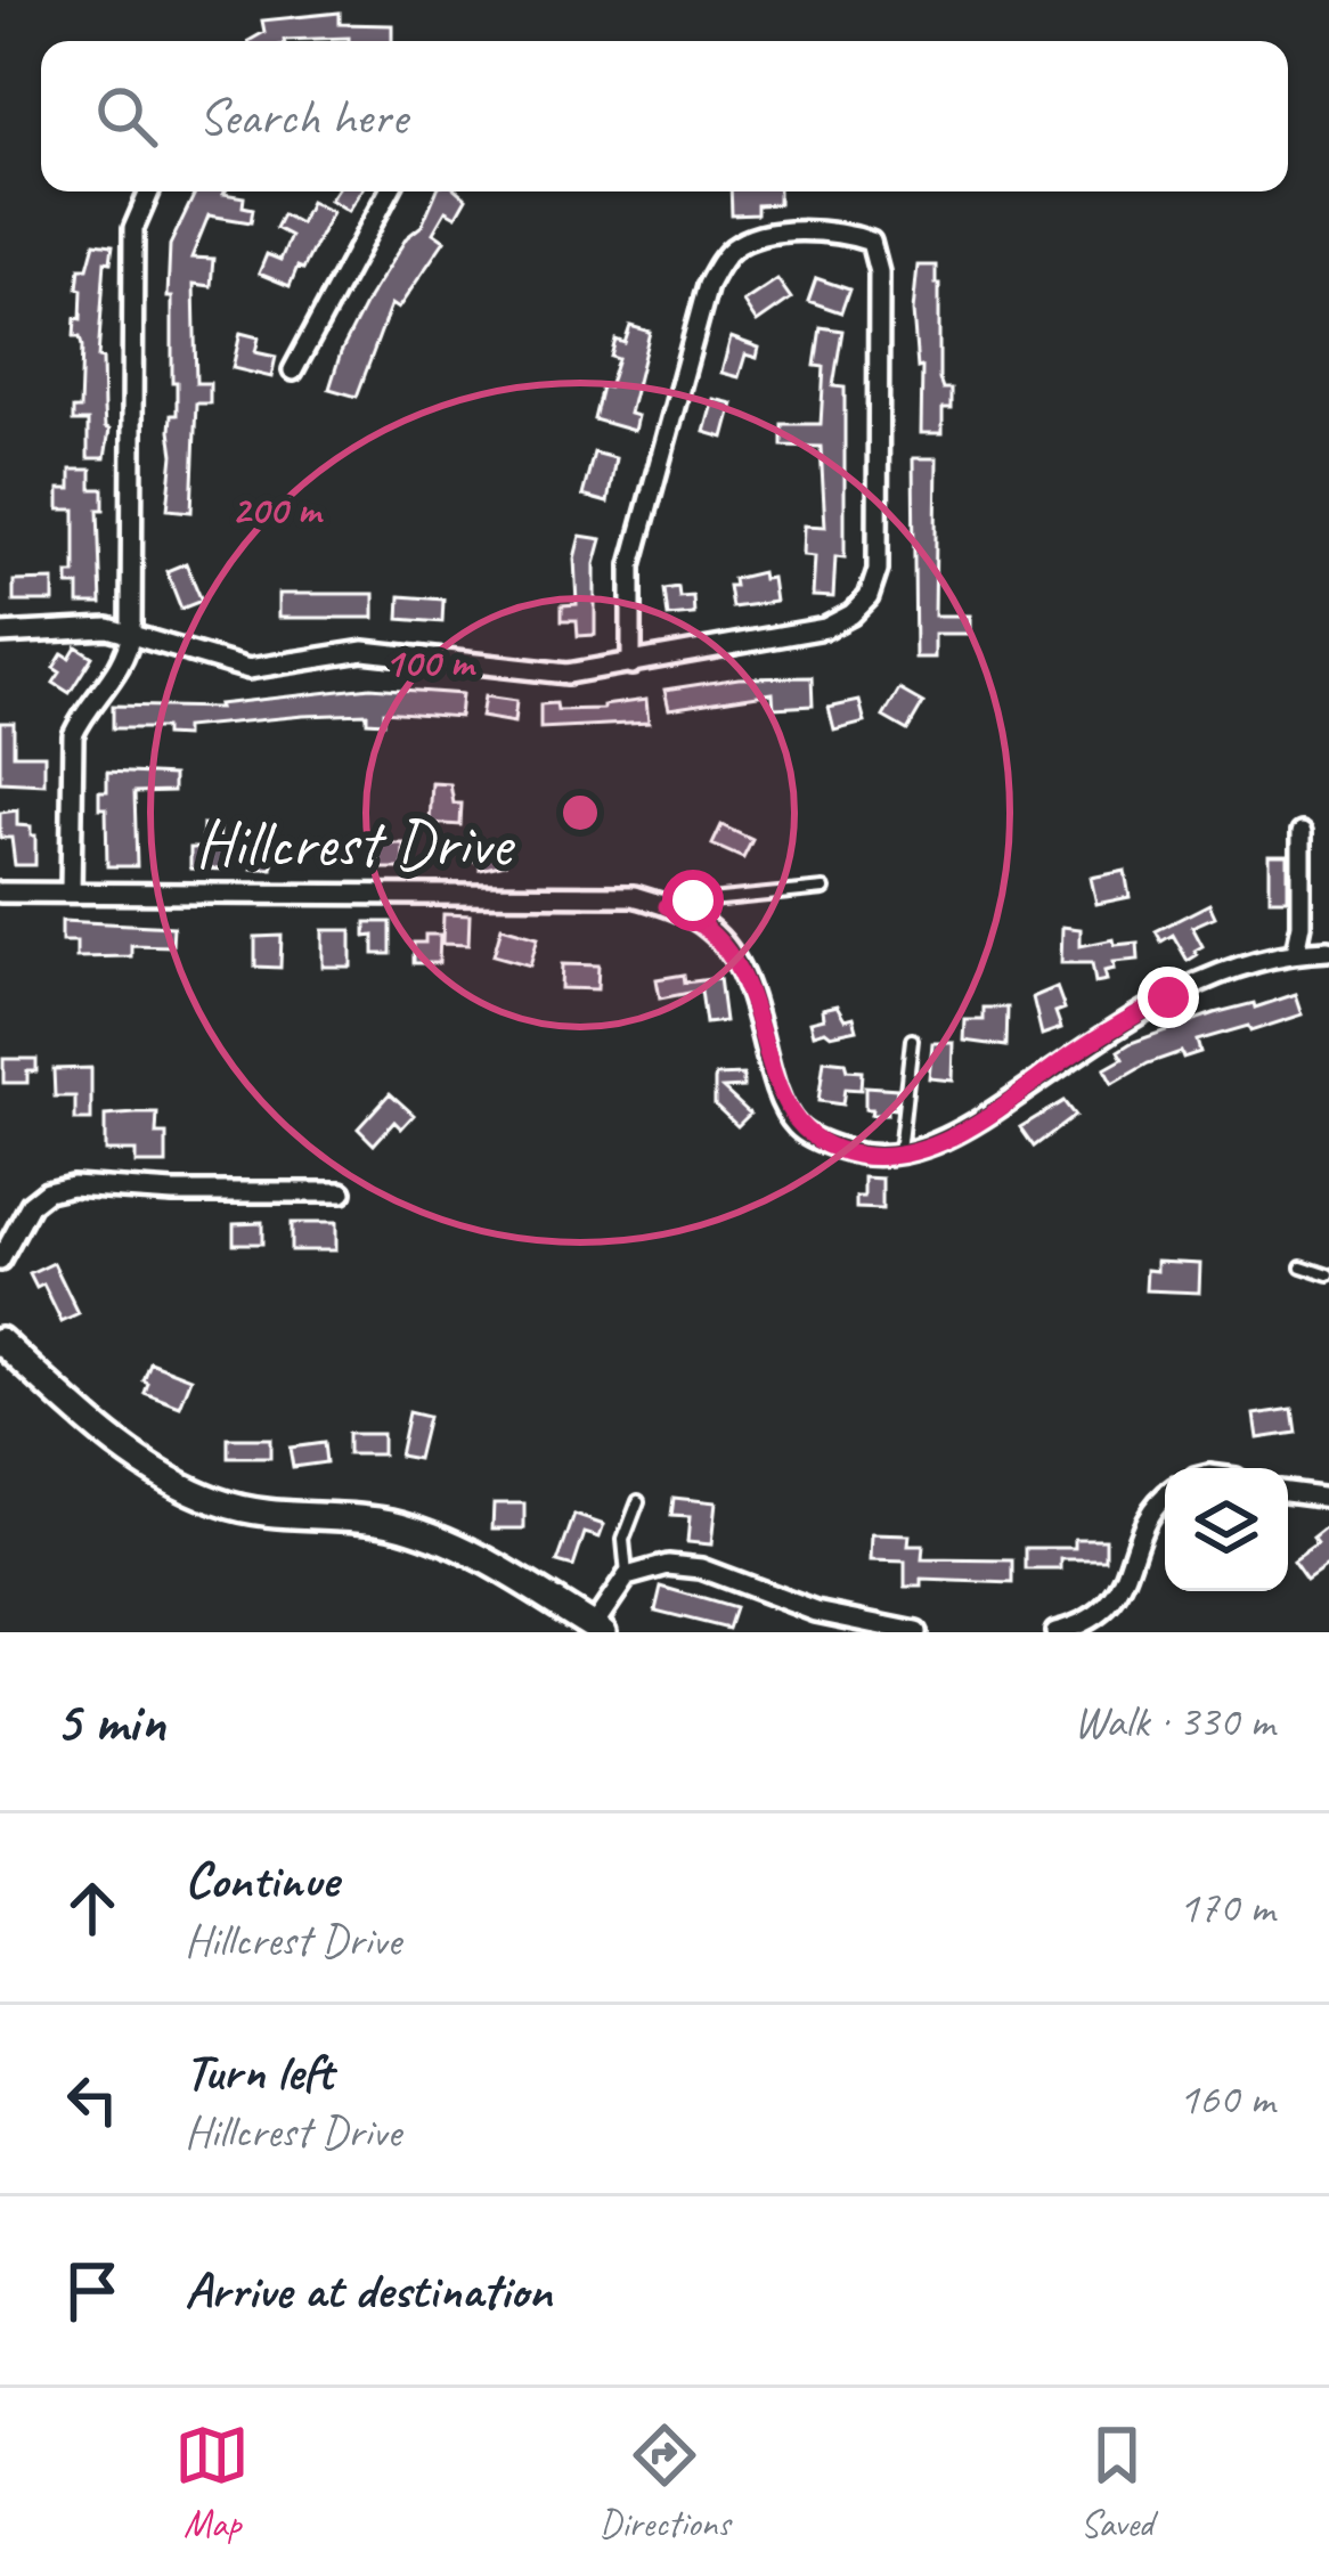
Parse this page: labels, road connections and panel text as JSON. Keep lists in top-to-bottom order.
{
  "streets": {
    "street": ["Hillcrest Drive"]
  },
  "page": {
    "search": "Search here",
    "heading": ["5 min", "Walk · 330 m"],
    "list": [
      ["Continue", "Hillcrest Drive", "170 m"],
      ["Turn left", "Hillcrest Drive", "160 m"],
      "Arrive at destination"
    ],
    "nav": ["Map", "Directions", "Saved"]
  },
  "rings": ["200 m", "100 m"]
}
